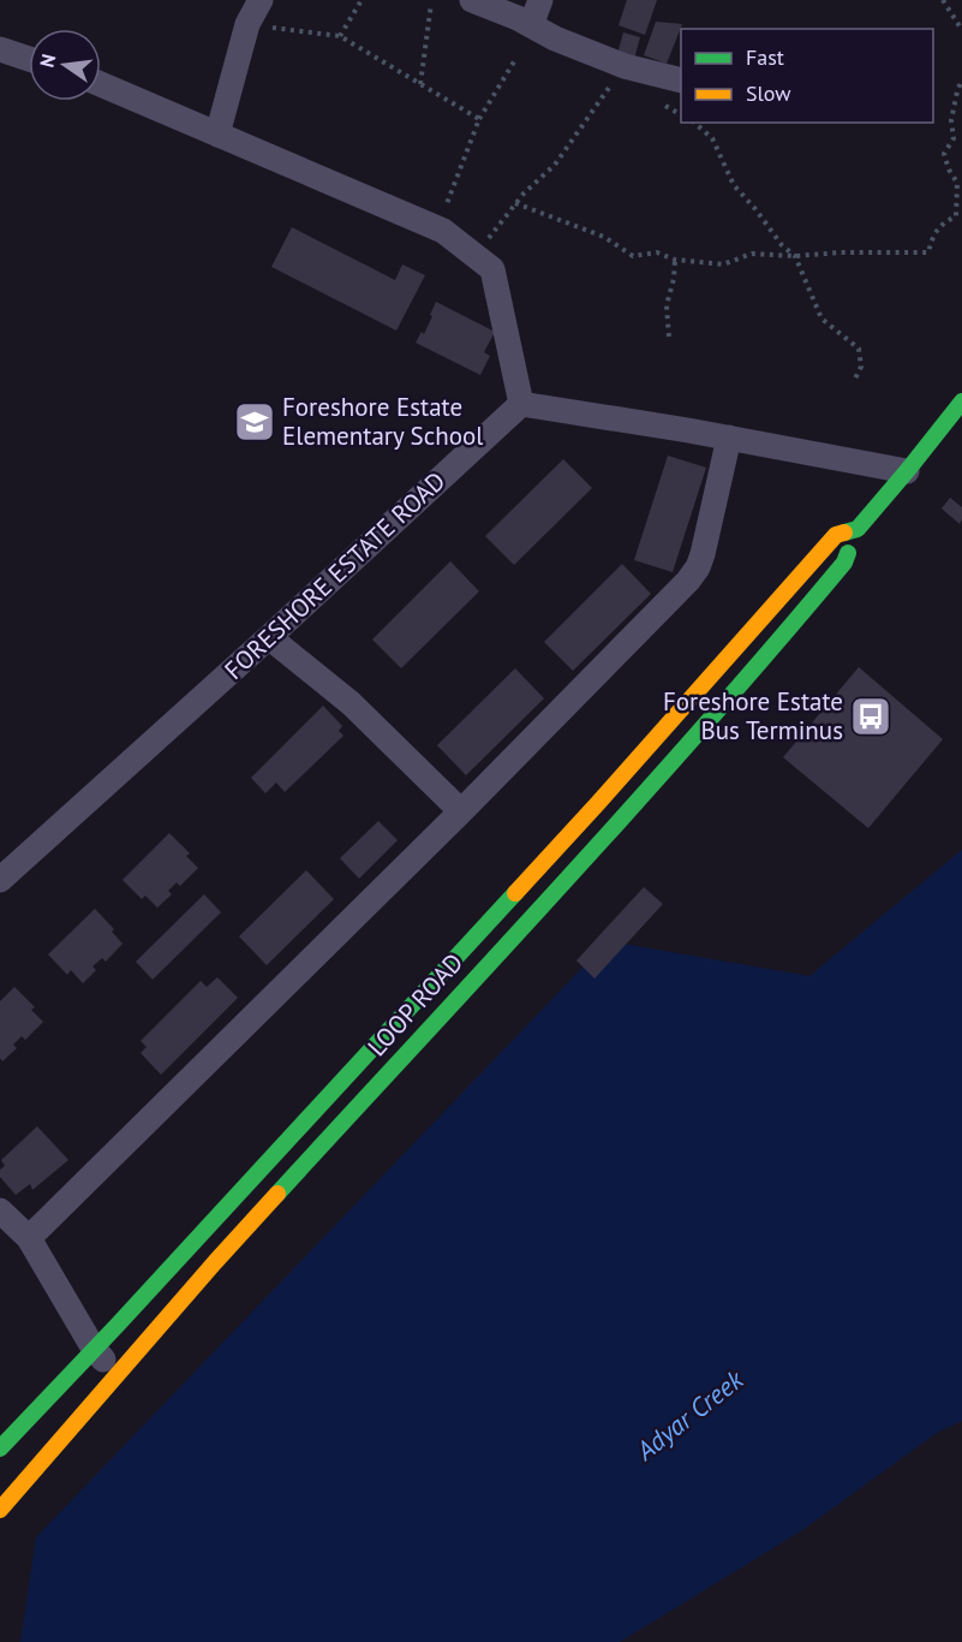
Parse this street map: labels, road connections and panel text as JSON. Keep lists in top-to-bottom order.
{
  "streets": {
    "street": ["FORESHORE ESTATE ROAD", "LOOP ROAD"]
  },
  "water": ["Adyar Creek"],
  "places": {
    "school or university": ["Foreshore Estate Elementary School"],
    "bus stop": ["Foreshore Estate Bus Terminus"]
  },
  "legend": ["Fast", "Slow"],
  "north": "left"
}
